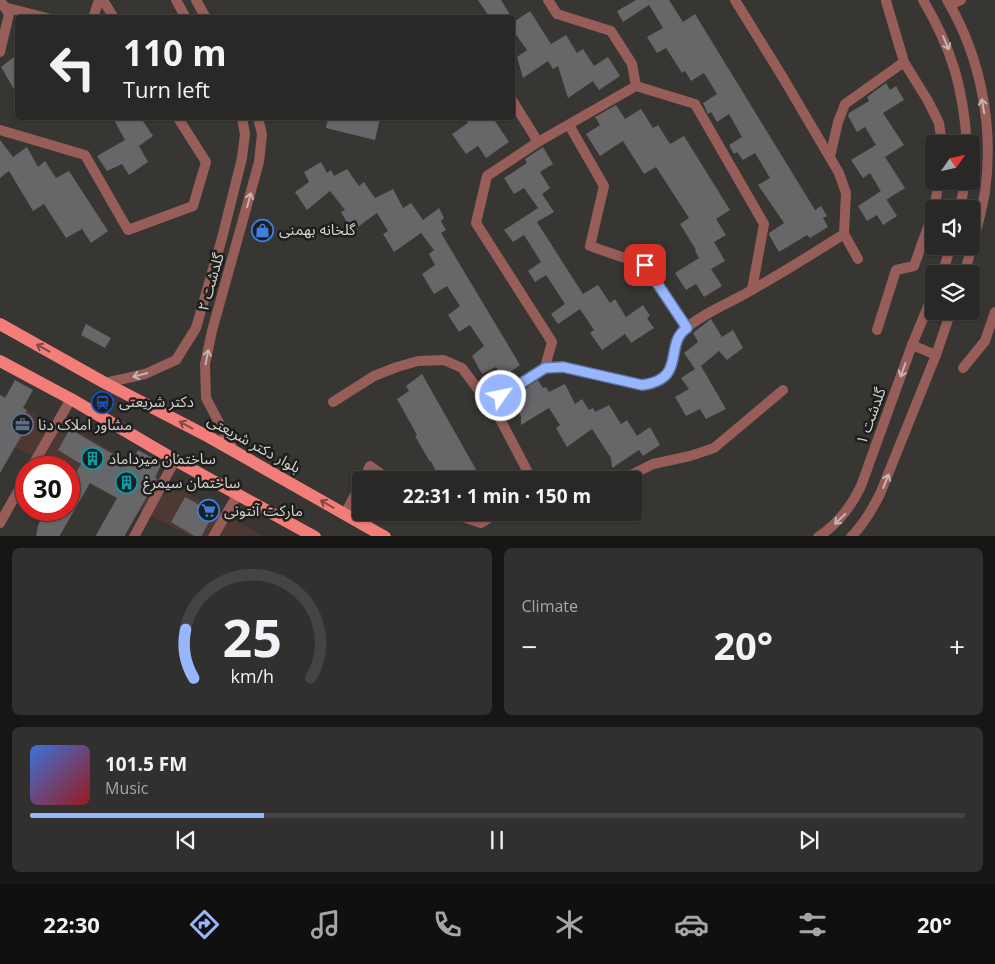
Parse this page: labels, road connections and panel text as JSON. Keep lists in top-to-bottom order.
{
  "streets": {
    "main road": ["بلوار دکتر شریعتی"],
    "street": ["گلدشت ۲", "گلدشت ۱"]
  },
  "crossings": [
    ["گلدشت ۲", "بلوار دکتر شریعتی"]
  ],
  "places": {
    "shop": ["گلخانه بهمنی"],
    "station": ["دکتر شریعتی"],
    "office": ["مشاور املاک دنا"],
    "building": ["ساختمان میرداماد", "ساختمان سیمرغ"],
    "supermarket": ["مارکت آنتونی"]
  },
  "north": "top right",
  "page": {
    "turn": ["110 m", "Turn left"],
    "limit": "30",
    "trip": "22:31 · 1 min · 150 m",
    "tile": "Climate",
    "heat": ["−", "20°", "+"],
    "song": ["101.5 FM", "Music"],
    "tabs": ["22:30", "20°"],
    "gauge": ["25", "km/h"]
  }
}
